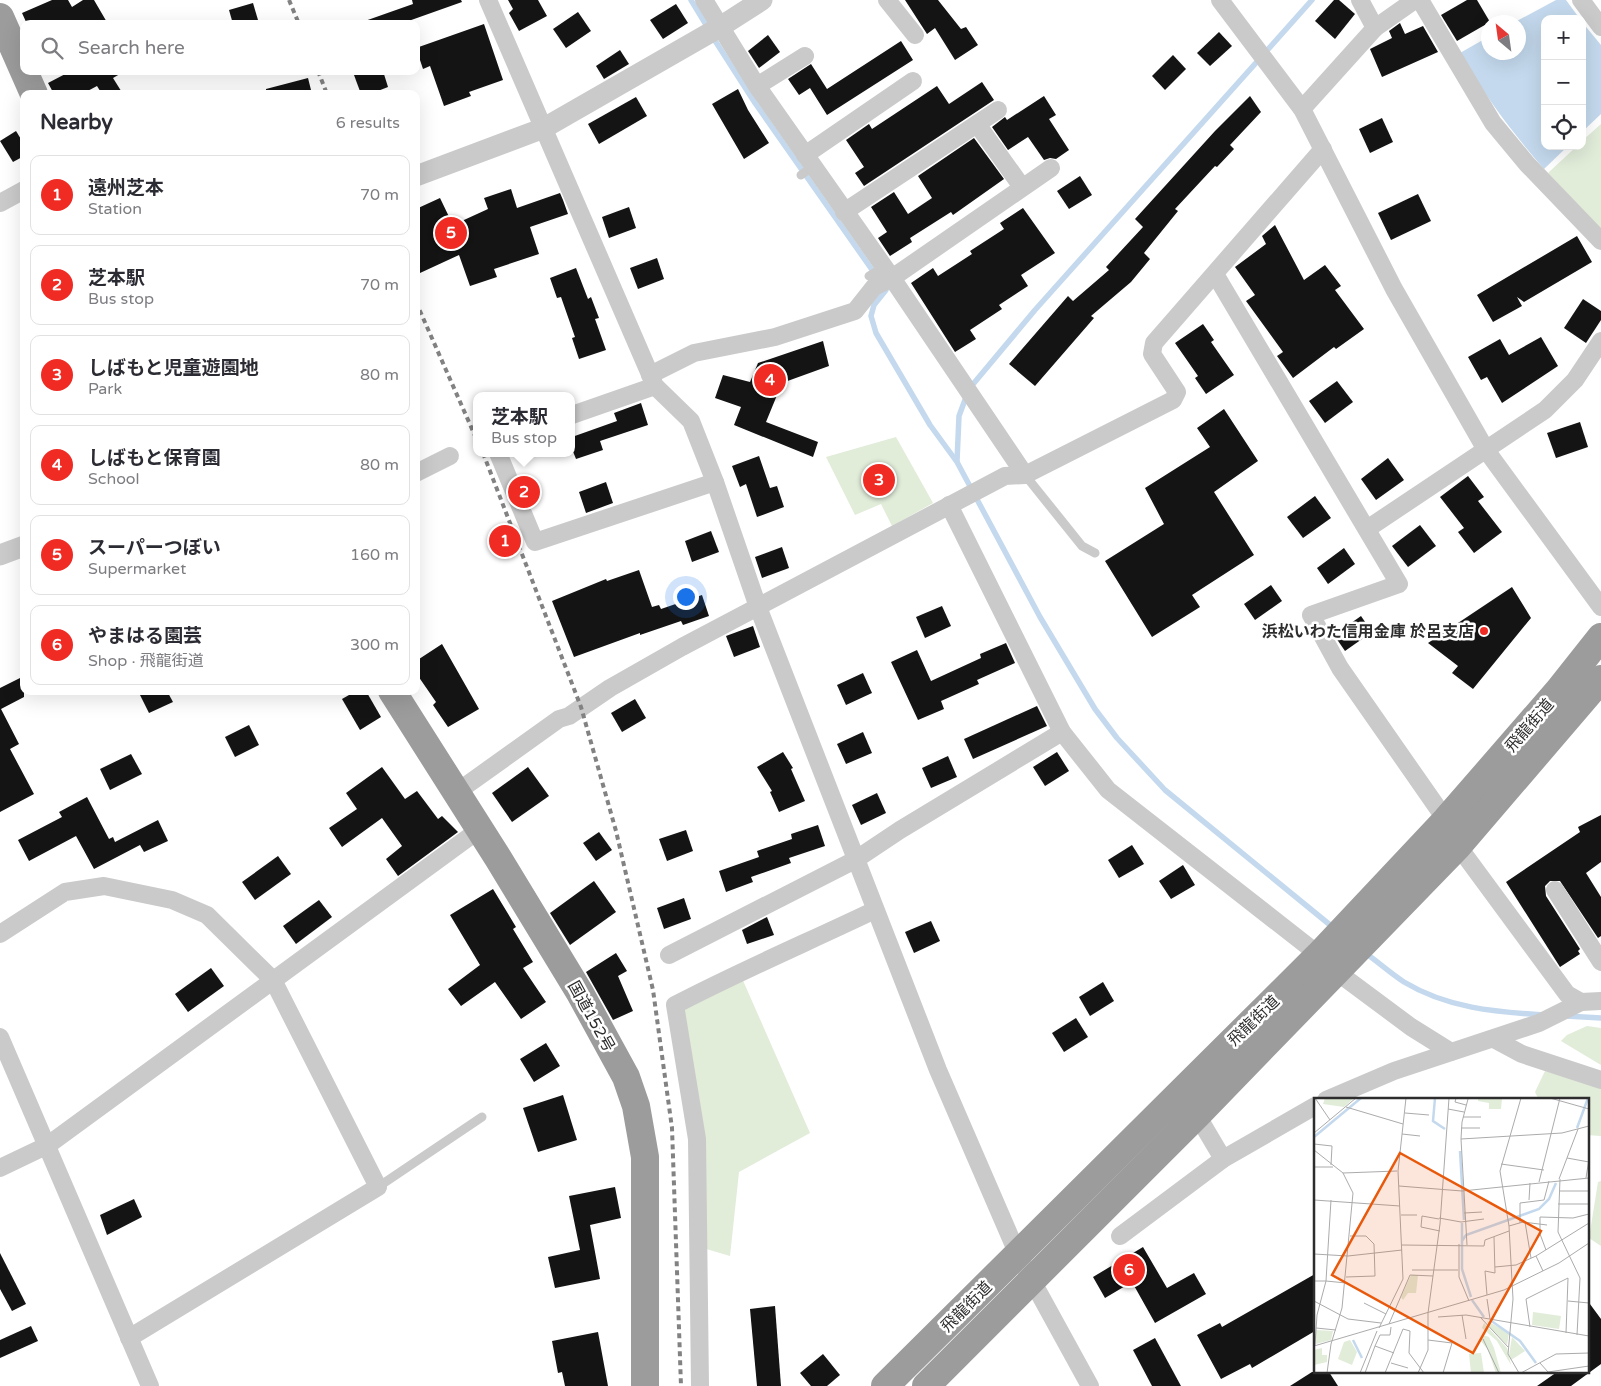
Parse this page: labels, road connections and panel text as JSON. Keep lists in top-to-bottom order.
{
  "streets": {
    "highway": ["飛龍街道", "国道152号"]
  },
  "places": ["浜松いわた信用金庫 於呂支店"],
  "north": "top left",
  "page": {
    "map_buttons": ["+", "−"],
    "search": "Search here",
    "heading": ["Nearby", "6 results"],
    "list": [
      {
        "mark": "1",
        "name": "遠州芝本",
        "note": "Station",
        "value": "70 m"
      },
      {
        "mark": "2",
        "name": "芝本駅",
        "note": "Bus stop",
        "value": "70 m"
      },
      {
        "mark": "3",
        "name": "しばもと児童遊園地",
        "note": "Park",
        "value": "80 m"
      },
      {
        "mark": "4",
        "name": "しばもと保育園",
        "note": "School",
        "value": "80 m"
      },
      {
        "mark": "5",
        "name": "スーパーつぼい",
        "note": "Supermarket",
        "value": "160 m"
      },
      {
        "mark": "6",
        "name": "やまはる園芸",
        "note": "Shop · 飛龍街道",
        "value": "300 m"
      }
    ],
    "pins": [
      "5",
      "4",
      "3",
      "2",
      "1",
      "6"
    ],
    "popup": ["芝本駅", "Bus stop"]
  }
}
